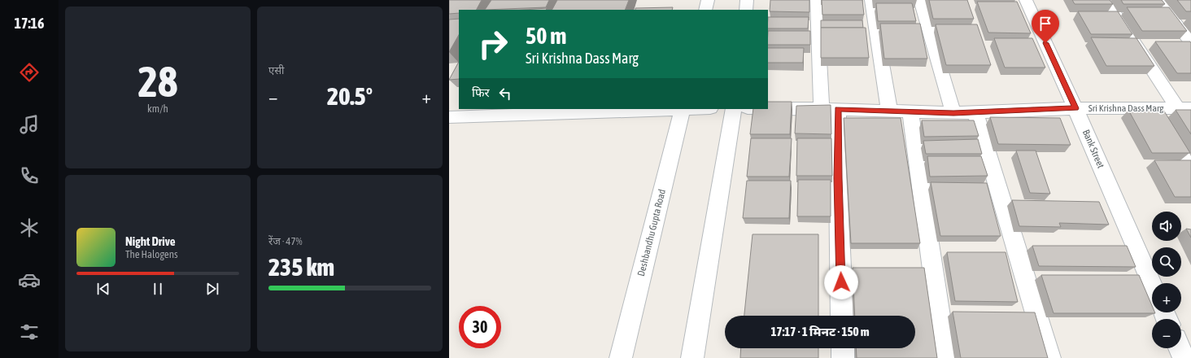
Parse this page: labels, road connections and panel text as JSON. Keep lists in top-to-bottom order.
{
  "streets": {
    "street": ["Sri Krishna Dass Marg", "Bank Street", "Deshbandhu Gupta Road"]
  },
  "crossings": [
    ["Sri Krishna Dass Marg", "Bank Street"]
  ],
  "page": {
    "tabs": "17:16",
    "tile": [
      ["28", "km/h"],
      "एसी",
      ["रेंज · 47%", "235 km"]
    ],
    "turn": ["50 m", "Sri Krishna Dass Marg"],
    "then": "फिर",
    "heat": ["−", "20.5°", "+"],
    "map_buttons": ["+", "−"],
    "song": ["Night Drive", "The Halogens"],
    "limit": "30",
    "trip": "17:17 · 1 मिनट · 150 m"
  }
}
